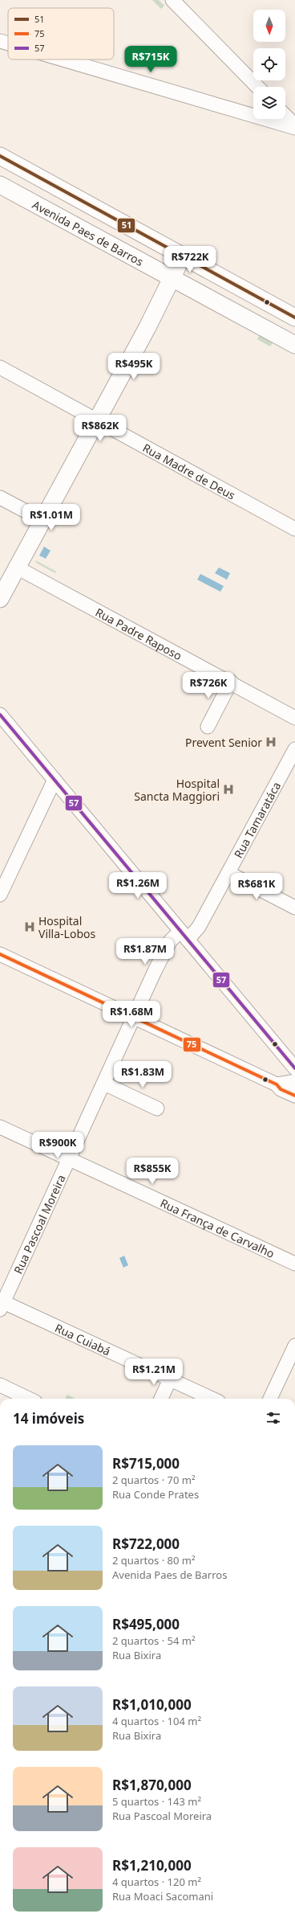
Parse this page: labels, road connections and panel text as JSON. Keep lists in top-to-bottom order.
{
  "streets": {
    "main road": ["Avenida Paes de Barros"],
    "street": [
      "Rua Madre de Deus",
      "Rua Padre Raposo",
      "Rua Tamaratáca",
      "Rua Pascoal Moreira",
      "Rua França de Carvalho",
      "Rua Cuiabá"
    ]
  },
  "crossings": [
    ["Rua Tamaratáca", "Rua Pascoal Moreira"],
    ["Rua Pascoal Moreira", "Rua França de Carvalho"],
    ["Rua Pascoal Moreira", "Rua Cuiabá"]
  ],
  "places": {
    "hospital": ["Prevent Senior", "Hospital Sancta Maggiori", "Hospital Villa-Lobos"]
  },
  "lines": ["transit line 51", "transit line 57", "transit line 75"],
  "legend": ["51", "75", "57"],
  "north": "bottom",
  "page": {
    "price": [
      "R$715K",
      "R$722K",
      "R$495K",
      "R$862K",
      "R$1.01M",
      "R$726K",
      "R$1.26M",
      "R$681K",
      "R$1.87M",
      "R$1.68M",
      "R$1.83M",
      "R$900K",
      "R$855K",
      "R$1.21M"
    ],
    "heading": "14 imóveis",
    "list": [
      {
        "name": "R$715,000",
        "note": "2 quartos · 70 m² · Rua Conde Prates"
      },
      {
        "name": "R$722,000",
        "note": "2 quartos · 80 m² · Avenida Paes de Barros"
      },
      {
        "name": "R$495,000",
        "note": "2 quartos · 54 m² · Rua Bixira"
      },
      {
        "name": "R$1,010,000",
        "note": "4 quartos · 104 m² · Rua Bixira"
      },
      {
        "name": "R$1,870,000",
        "note": "5 quartos · 143 m² · Rua Pascoal Moreira"
      },
      {
        "name": "R$1,210,000",
        "note": "4 quartos · 120 m² · Rua Moaci Sacomani"
      }
    ]
  }
}
